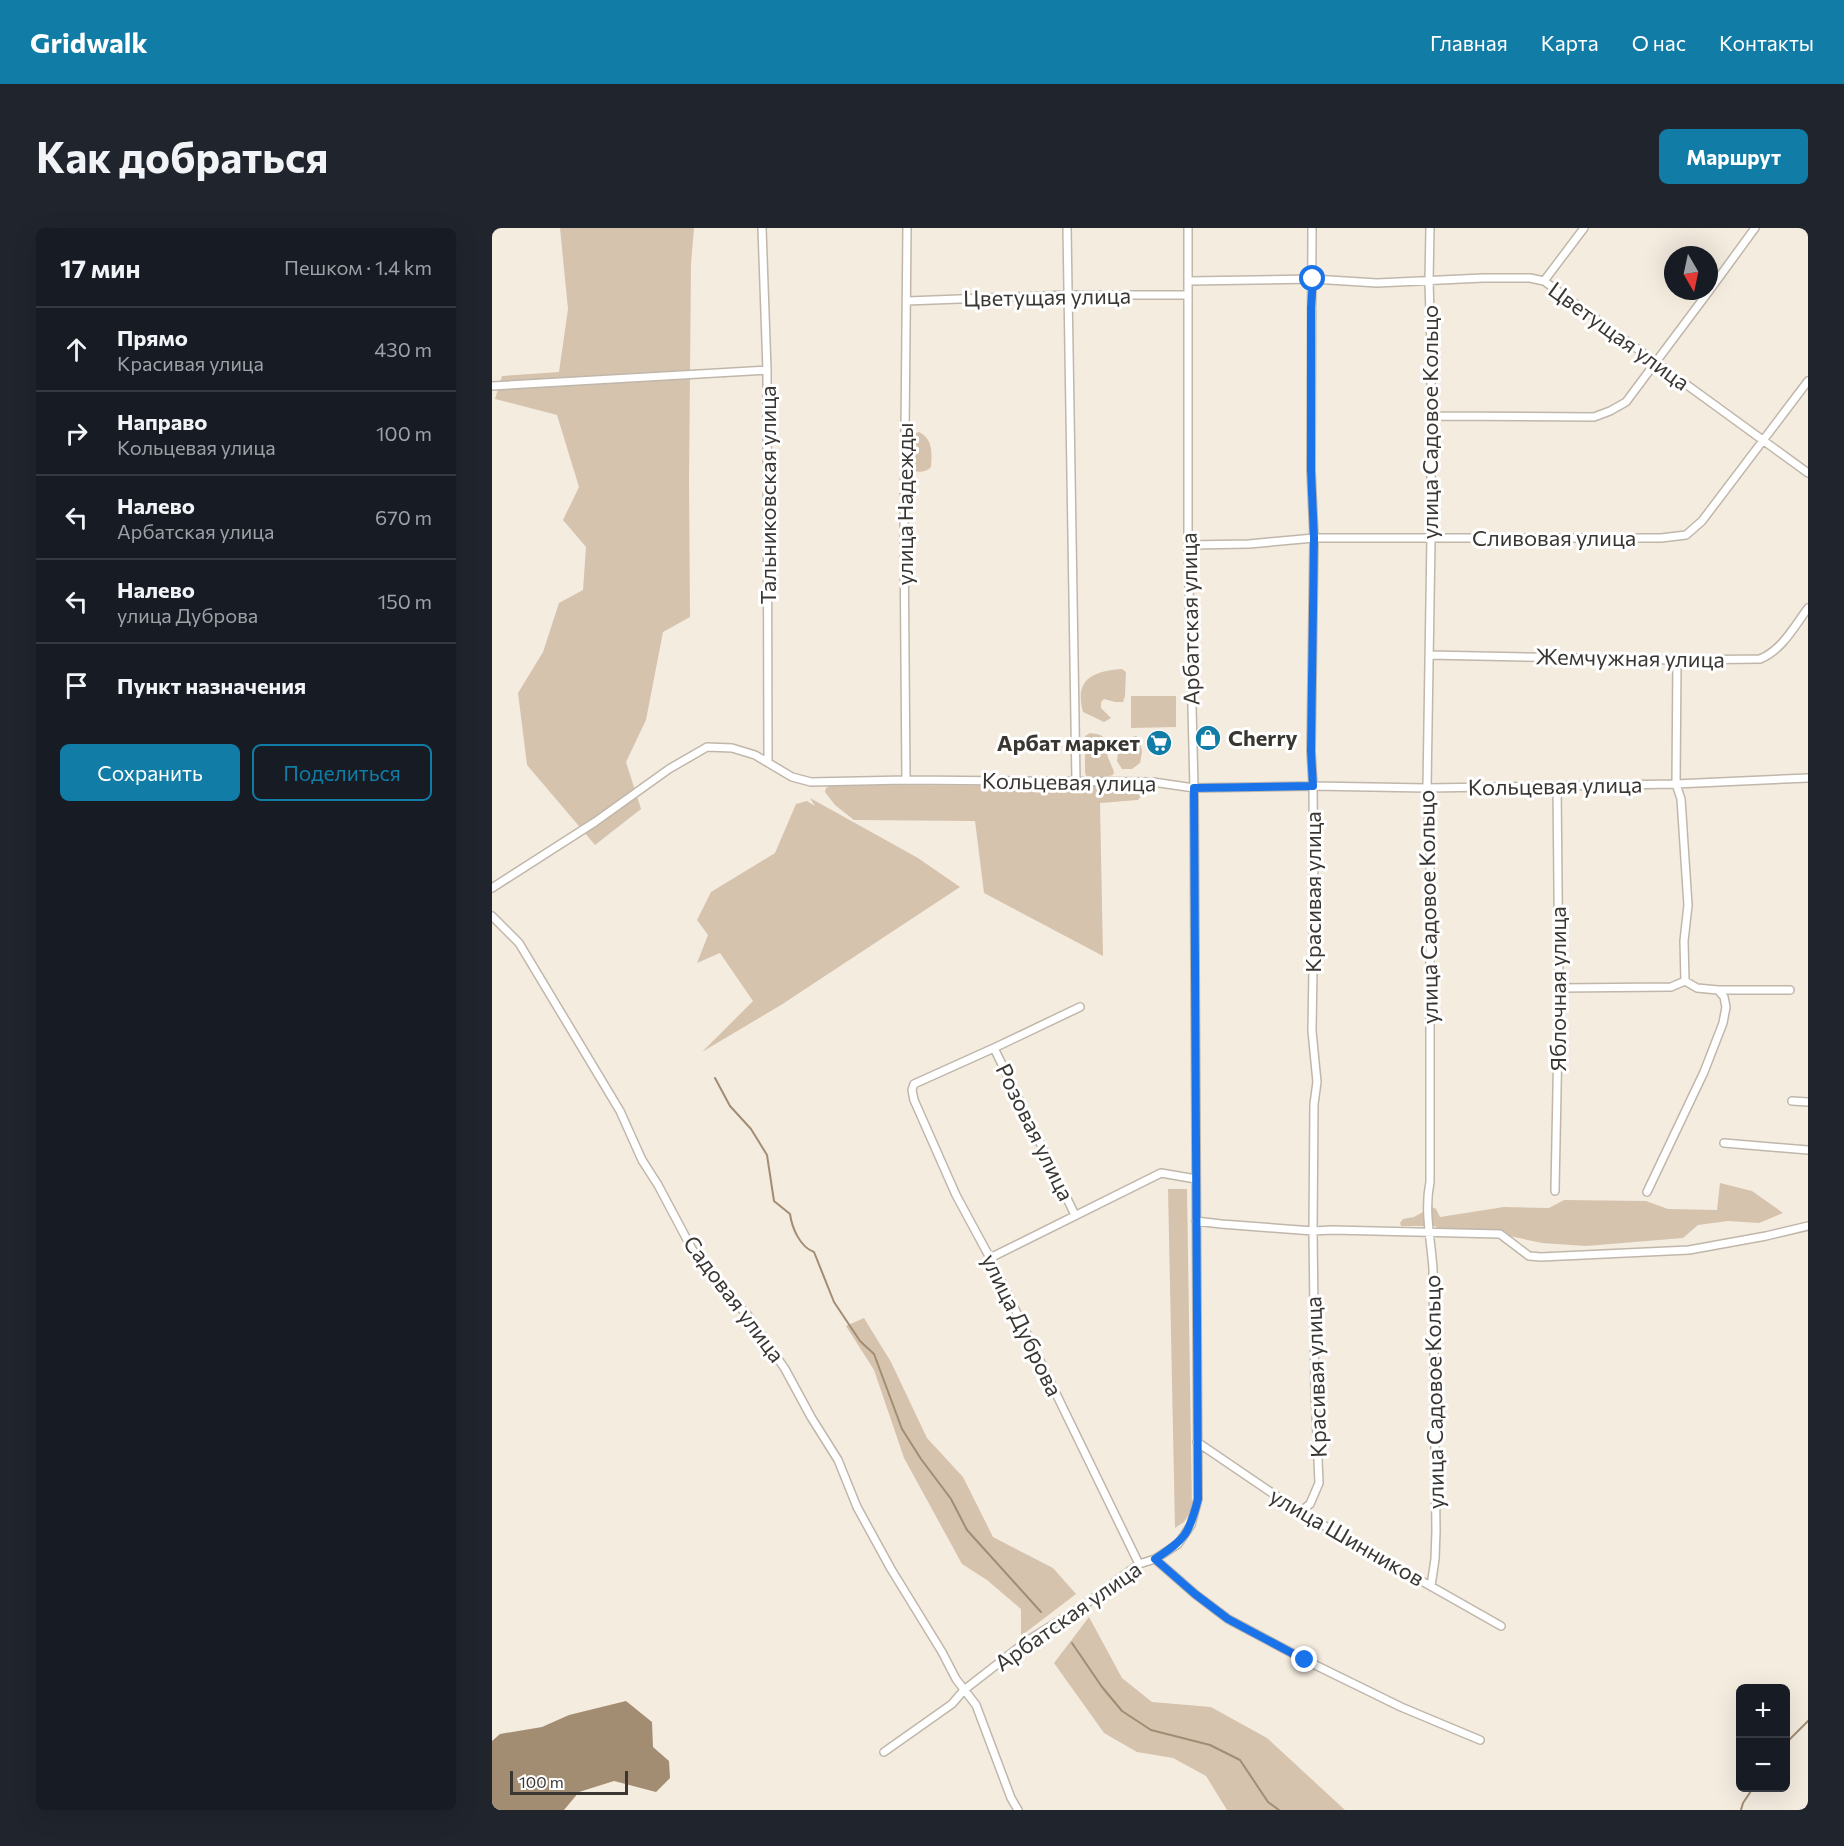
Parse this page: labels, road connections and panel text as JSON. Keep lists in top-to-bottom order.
{
  "streets": {
    "street": [
      "Цветущая улица",
      "улица Садовое Кольцо",
      "Тальниковская улица",
      "улица Надежды",
      "Сливовая улица",
      "Арбатская улица",
      "Жемчужная улица",
      "Кольцевая улица",
      "Красивая улица",
      "Яблочная улица",
      "Розовая улица",
      "Садовая улица",
      "улица Дуброва",
      "улица Шинников"
    ]
  },
  "crossings": [
    ["Цветущая улица", "улица Садовое Кольцо"],
    ["Цветущая улица", "улица Надежды"],
    ["Цветущая улица", "Сливовая улица"],
    ["Цветущая улица", "Арбатская улица"],
    ["Цветущая улица", "Красивая улица"],
    ["улица Садовое Кольцо", "Сливовая улица"],
    ["улица Садовое Кольцо", "Жемчужная улица"],
    ["улица Садовое Кольцо", "Кольцевая улица"],
    ["улица Садовое Кольцо", "улица Шинников"],
    ["Тальниковская улица", "Кольцевая улица"],
    ["улица Надежды", "Кольцевая улица"],
    ["Сливовая улица", "Арбатская улица"],
    ["Сливовая улица", "Красивая улица"],
    ["Арбатская улица", "Кольцевая улица"],
    ["Арбатская улица", "Садовая улица"],
    ["Арбатская улица", "улица Дуброва"],
    ["Арбатская улица", "улица Шинников"],
    ["Кольцевая улица", "Красивая улица"],
    ["Кольцевая улица", "Яблочная улица"],
    ["Красивая улица", "улица Шинников"],
    ["Розовая улица", "улица Дуброва"]
  ],
  "places": {
    "shop": ["Cherry"],
    "supermarket": ["Арбат маркет"]
  },
  "scale_bar": "100 m",
  "north": "bottom",
  "page": {
    "header": "Gridwalk",
    "nav": [
      "Главная",
      "Карта",
      "О нас",
      "Контакты"
    ],
    "buttons": [
      "Маршрут",
      ["Сохранить", "Поделиться"]
    ],
    "title": "Как добраться",
    "heading": ["17 мин", "Пешком · 1.4 km"],
    "list": [
      ["Прямо", "Красивая улица", "430 m"],
      ["Направо", "Кольцевая улица", "100 m"],
      ["Налево", "Арбатская улица", "670 m"],
      ["Налево", "улица Дуброва", "150 m"],
      "Пункт назначения"
    ],
    "map_buttons": ["+", "−"],
    "scale": "100 m"
  }
}
